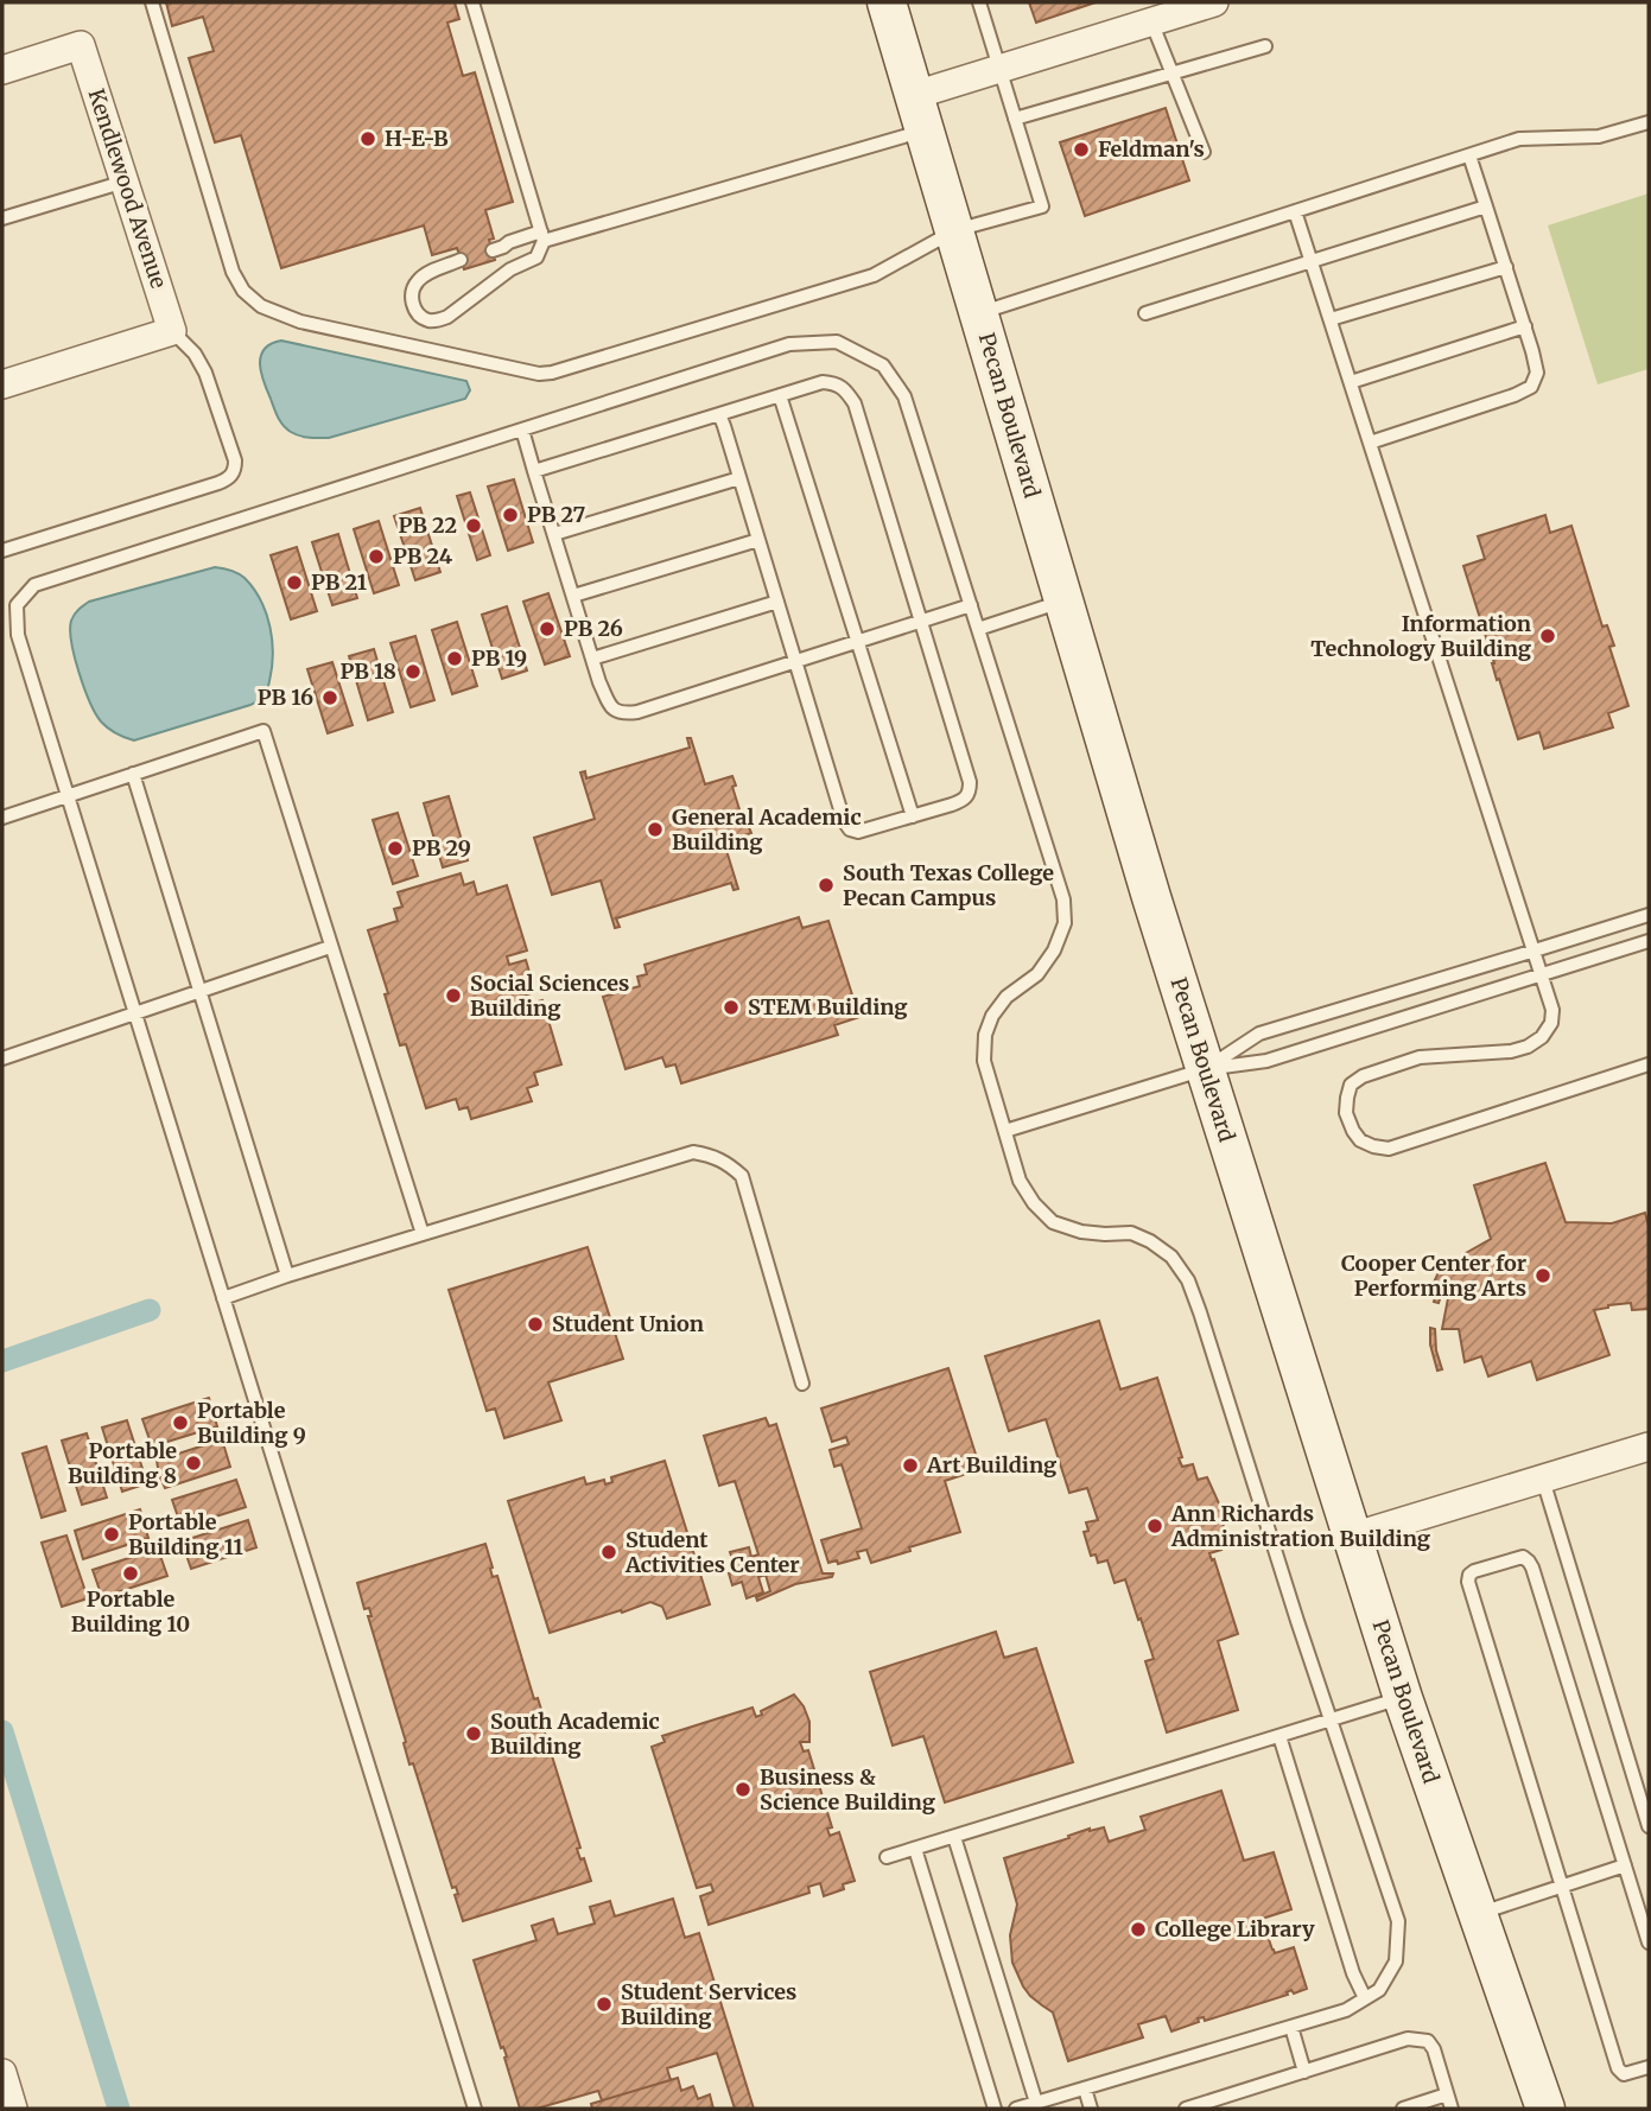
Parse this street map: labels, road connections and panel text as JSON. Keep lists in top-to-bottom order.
{
  "streets": {
    "main road": ["Pecan Boulevard"],
    "street": ["Kendlewood Avenue"]
  },
  "places": [
    "H-E-B",
    "Feldman's",
    "PB 27",
    "PB 22",
    "PB 24",
    "PB 21",
    "PB 26",
    "Information Technology Building",
    "PB 19",
    "PB 18",
    "PB 16",
    "General Academic Building",
    "PB 29",
    "South Texas College Pecan Campus",
    "Social Sciences Building",
    "STEM Building",
    "Cooper Center for Performing Arts",
    "Student Union",
    "Portable Building 9",
    "Portable Building 8",
    "Art Building",
    "Ann Richards Administration Building",
    "Portable Building 11",
    "Student Activities Center",
    "Portable Building 10",
    "South Academic Building",
    "Business & Science Building",
    "College Library",
    "Student Services Building"
  ]
}
